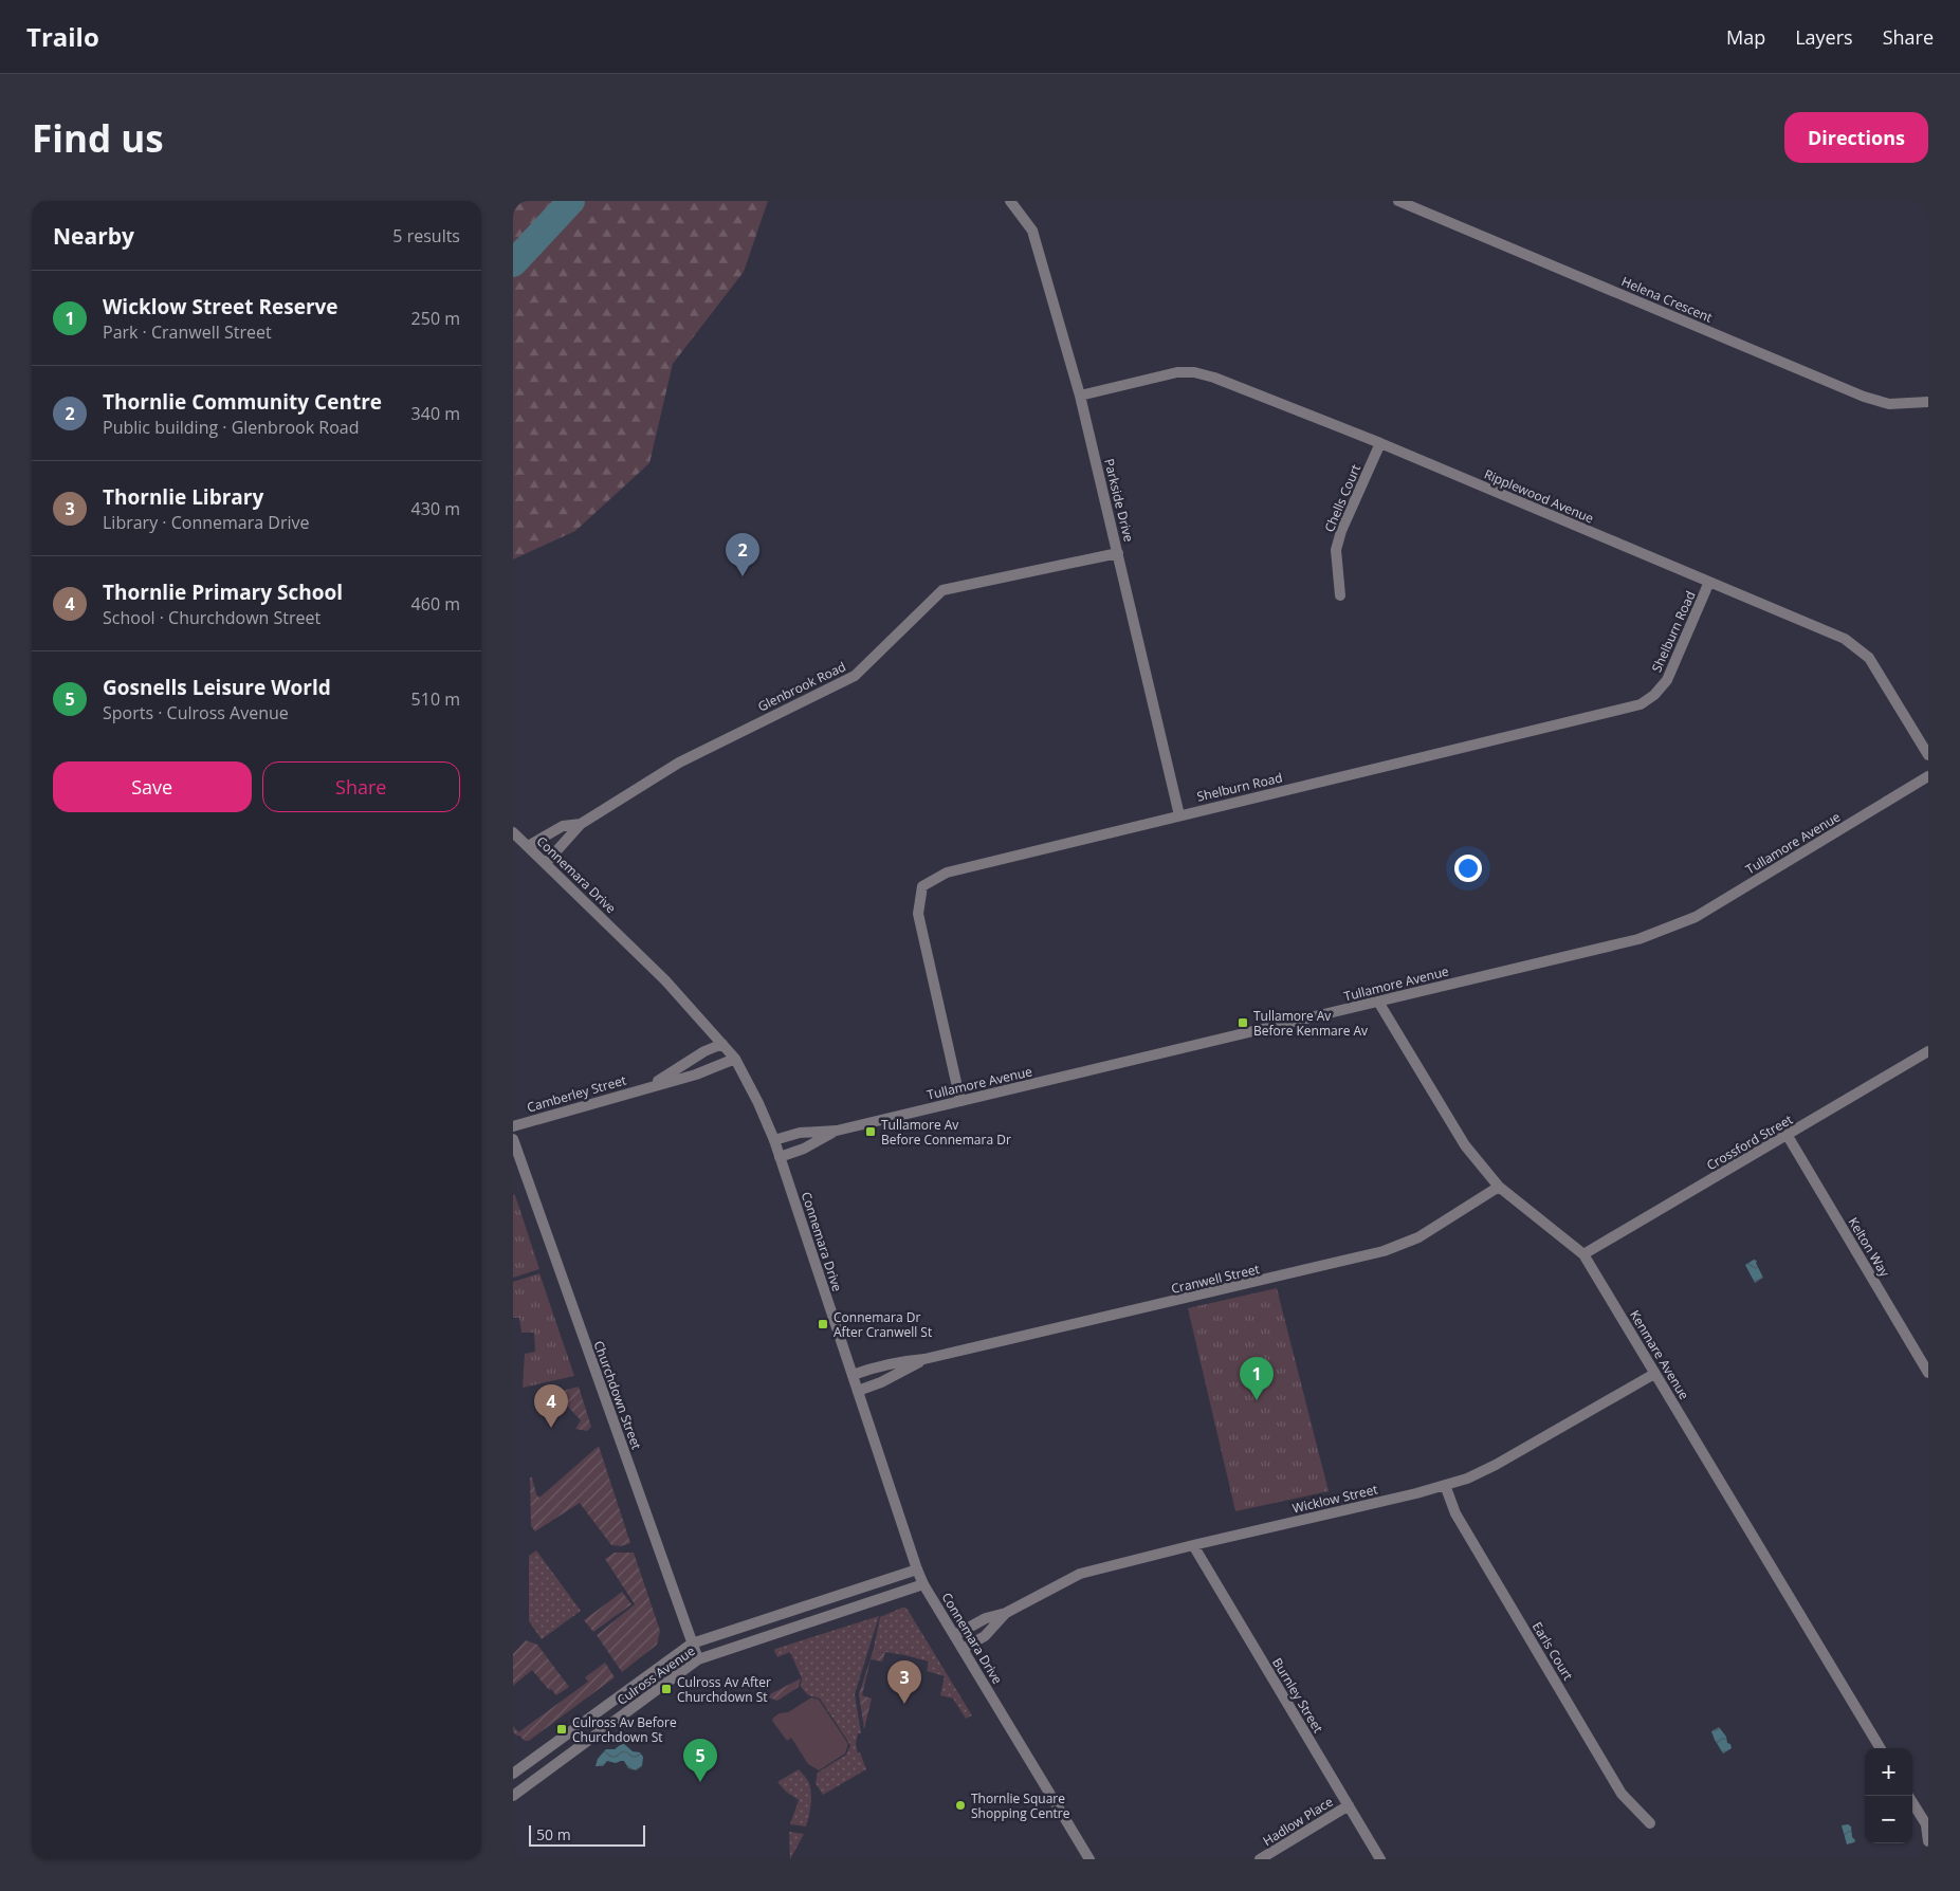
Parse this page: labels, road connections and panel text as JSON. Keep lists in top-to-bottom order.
{
  "streets": {
    "street": [
      "Helena Crescent",
      "Ripplewood Avenue",
      "Chells Court",
      "Parkside Drive",
      "Shelburn Road",
      "Glenbrook Road",
      "Tullamore Avenue",
      "Connemara Drive",
      "Camberley Street",
      "Crossford Street",
      "Kelton Way",
      "Cranwell Street",
      "Kenmare Avenue",
      "Churchdown Street",
      "Wicklow Street",
      "Earls Court",
      "Culross Avenue",
      "Burnley Street",
      "Hadlow Place"
    ]
  },
  "crossings": [
    ["Ripplewood Avenue", "Chells Court"],
    ["Ripplewood Avenue", "Parkside Drive"],
    ["Ripplewood Avenue", "Shelburn Road"],
    ["Parkside Drive", "Shelburn Road"],
    ["Parkside Drive", "Glenbrook Road"],
    ["Shelburn Road", "Tullamore Avenue"],
    ["Glenbrook Road", "Connemara Drive"],
    ["Tullamore Avenue", "Connemara Drive"],
    ["Tullamore Avenue", "Kenmare Avenue"],
    ["Connemara Drive", "Camberley Street"],
    ["Connemara Drive", "Cranwell Street"],
    ["Connemara Drive", "Wicklow Street"],
    ["Connemara Drive", "Culross Avenue"],
    ["Crossford Street", "Kelton Way"],
    ["Crossford Street", "Kenmare Avenue"],
    ["Cranwell Street", "Kenmare Avenue"],
    ["Kenmare Avenue", "Wicklow Street"],
    ["Churchdown Street", "Culross Avenue"],
    ["Wicklow Street", "Earls Court"],
    ["Wicklow Street", "Burnley Street"],
    ["Burnley Street", "Hadlow Place"]
  ],
  "places": {
    "transit": [
      "Tullamore Av Before Kenmare Av",
      "Tullamore Av Before Connemara Dr",
      "Connemara Dr After Cranwell St",
      "Culross Av After Churchdown St",
      "Culross Av Before Churchdown St"
    ],
    "other": ["Thornlie Square Shopping Centre"]
  },
  "scale_bar": "50 m",
  "page": {
    "header": "Trailo",
    "nav": ["Map", "Layers", "Share"],
    "buttons": [
      "Directions",
      ["Save", "Share"]
    ],
    "title": "Find us",
    "heading": ["Nearby", "5 results"],
    "list": [
      {
        "mark": "1",
        "name": "Wicklow Street Reserve",
        "note": "Park · Cranwell Street",
        "value": "250 m"
      },
      {
        "mark": "2",
        "name": "Thornlie Community Centre",
        "note": "Public building · Glenbrook Road",
        "value": "340 m"
      },
      {
        "mark": "3",
        "name": "Thornlie Library",
        "note": "Library · Connemara Drive",
        "value": "430 m"
      },
      {
        "mark": "4",
        "name": "Thornlie Primary School",
        "note": "School · Churchdown Street",
        "value": "460 m"
      },
      {
        "mark": "5",
        "name": "Gosnells Leisure World",
        "note": "Sports · Culross Avenue",
        "value": "510 m"
      }
    ],
    "pins": [
      "2",
      "1",
      "4",
      "3",
      "5"
    ],
    "map_buttons": ["+", "−"],
    "scale": "50 m"
  }
}
